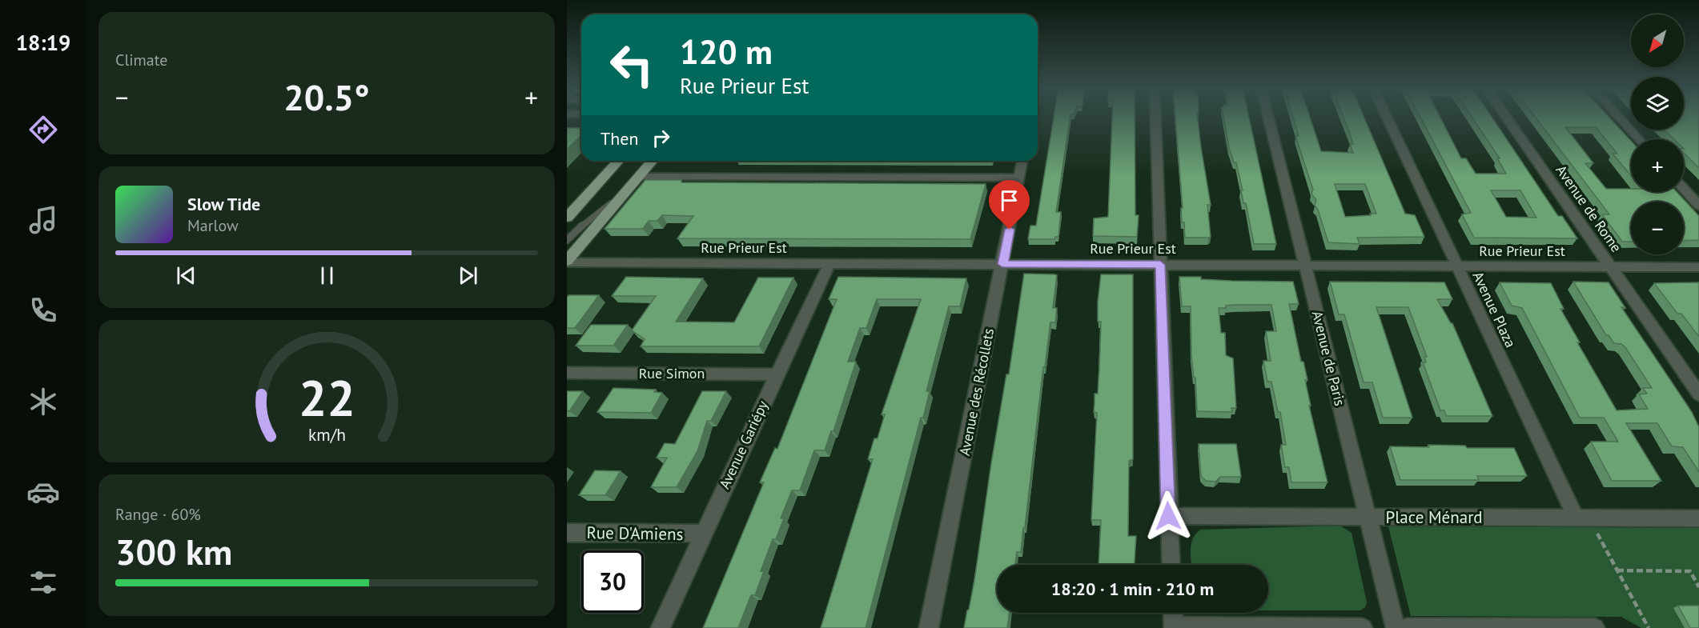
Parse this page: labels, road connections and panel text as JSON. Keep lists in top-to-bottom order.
{
  "streets": {
    "street": [
      "Avenue de Rome",
      "Rue Prieur Est",
      "Avenue Plaza",
      "Avenue de Paris",
      "Rue Simon",
      "Avenue des Récollets",
      "Avenue Gariépy",
      "Place Ménard",
      "Rue D'Amiens"
    ]
  },
  "crossings": [
    ["Avenue de Rome", "Rue Prieur Est"],
    ["Rue Prieur Est", "Avenue Plaza"],
    ["Rue Prieur Est", "Avenue de Paris"],
    ["Rue Prieur Est", "Avenue des Récollets"],
    ["Rue Prieur Est", "Avenue Gariépy"],
    ["Avenue Plaza", "Place Ménard"],
    ["Avenue de Paris", "Place Ménard"],
    ["Rue Simon", "Avenue Gariépy"],
    ["Avenue Gariépy", "Rue D'Amiens"]
  ],
  "north": "bottom left",
  "page": {
    "tabs": "18:19",
    "tile": [
      "Climate",
      ["Range · 60%", "300 km"]
    ],
    "map_buttons": ["+", "−"],
    "turn": ["120 m", "Rue Prieur Est"],
    "heat": ["−", "20.5°", "+"],
    "then": "Then",
    "song": ["Slow Tide", "Marlow"],
    "limit": "30",
    "trip": "18:20 · 1 min · 210 m",
    "gauge": ["22", "km/h"]
  }
}
